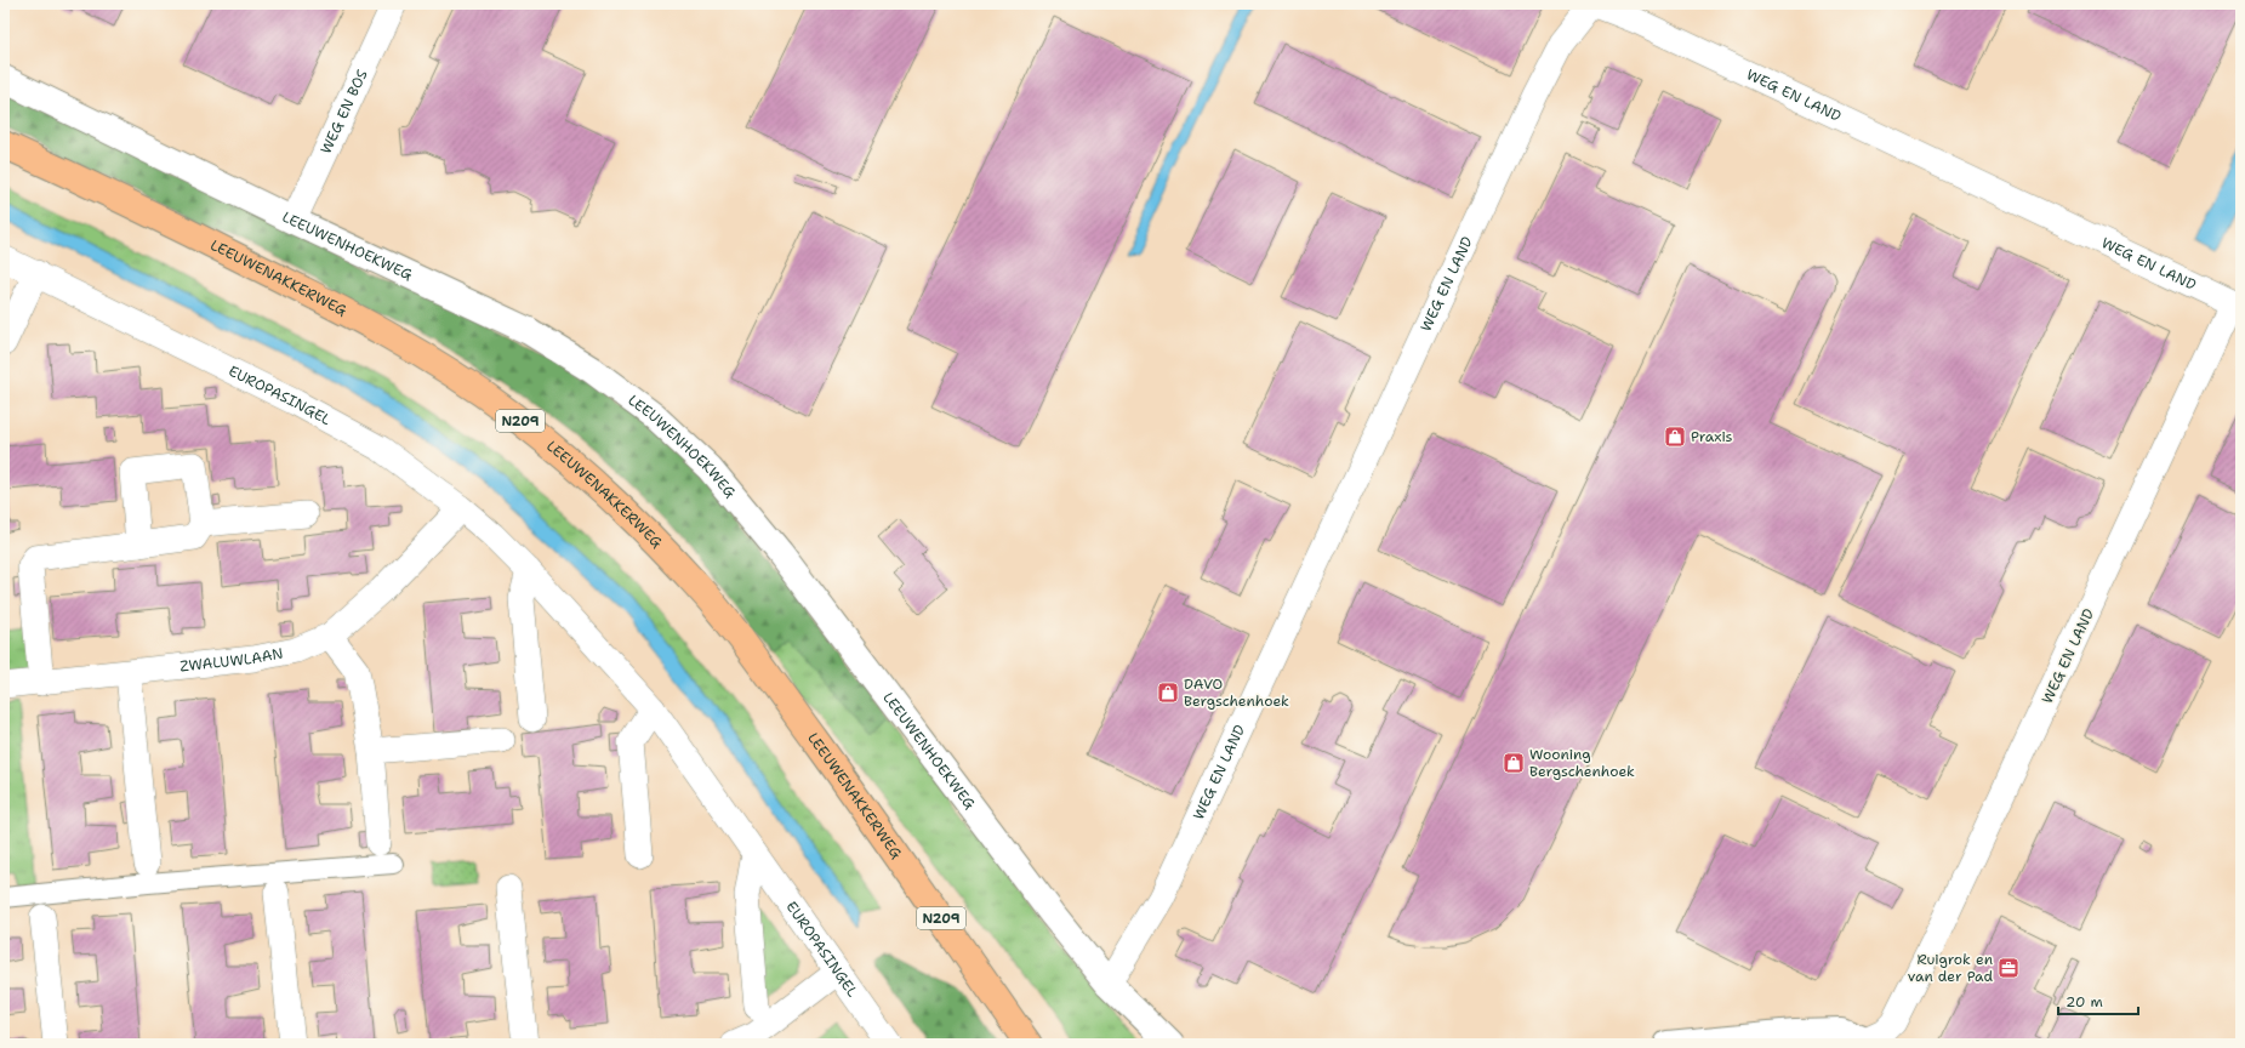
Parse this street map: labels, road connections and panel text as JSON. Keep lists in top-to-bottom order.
{
  "streets": {
    "main road": ["LEEUWENAKKERWEG", "N209"],
    "street": [
      "WEG EN LAND",
      "WEG EN BOS",
      "LEEUWENHOEKWEG",
      "EUROPASINGEL",
      "ZWALUWLAAN"
    ]
  },
  "crossings": [
    ["WEG EN LAND", "LEEUWENHOEKWEG"],
    ["WEG EN BOS", "LEEUWENHOEKWEG"],
    ["EUROPASINGEL", "ZWALUWLAAN"]
  ],
  "places": {
    "shop": ["Praxis", "DAVO Bergschenhoek", "Wooning Bergschenhoek"],
    "office": ["Ruigrok en van der Pad"]
  },
  "scale_bar": "20 m"
}
